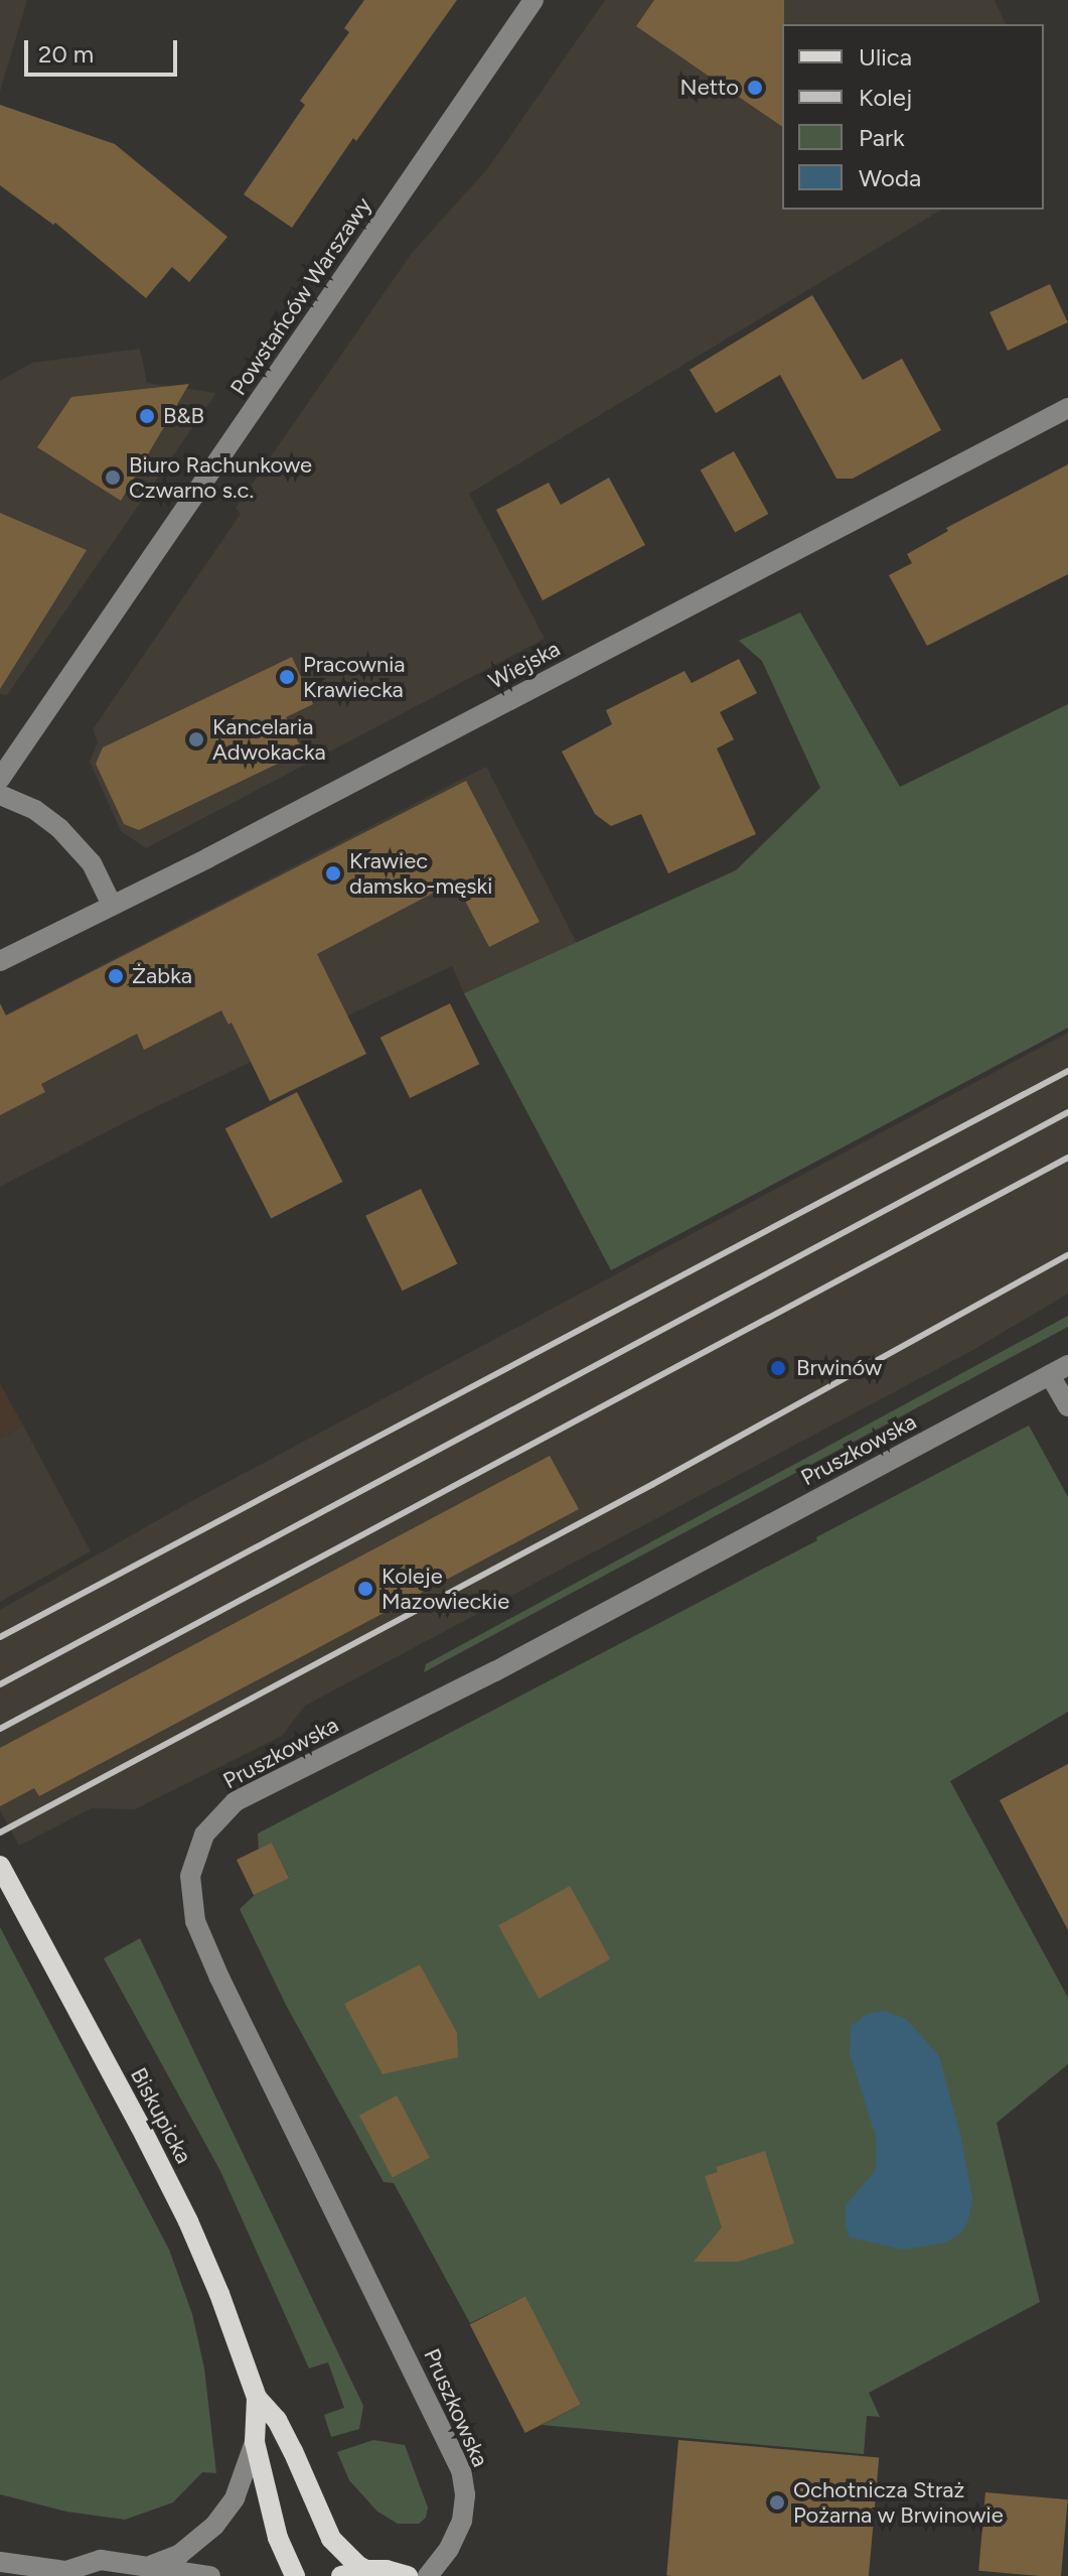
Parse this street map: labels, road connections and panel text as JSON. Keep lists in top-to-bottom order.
{
  "streets": {
    "main road": ["Biskupicka"],
    "street": ["Powstańców Warszawy", "Wiejska", "Pruszkowska"]
  },
  "places": [
    "Netto",
    "B&B",
    "Biuro Rachunkowe Czwarno s.c.",
    "Pracownia Krawiecka",
    "Kancelaria Adwokacka",
    "Krawiec damsko-męski",
    "Żabka",
    "Brwinów",
    "Koleje Mazowieckie",
    "Ochotnicza Straż Pożarna w Brwinowie"
  ],
  "legend": [
    "Ulica",
    "Kolej",
    "Park",
    "Woda"
  ],
  "scale_bar": "20 m"
}
